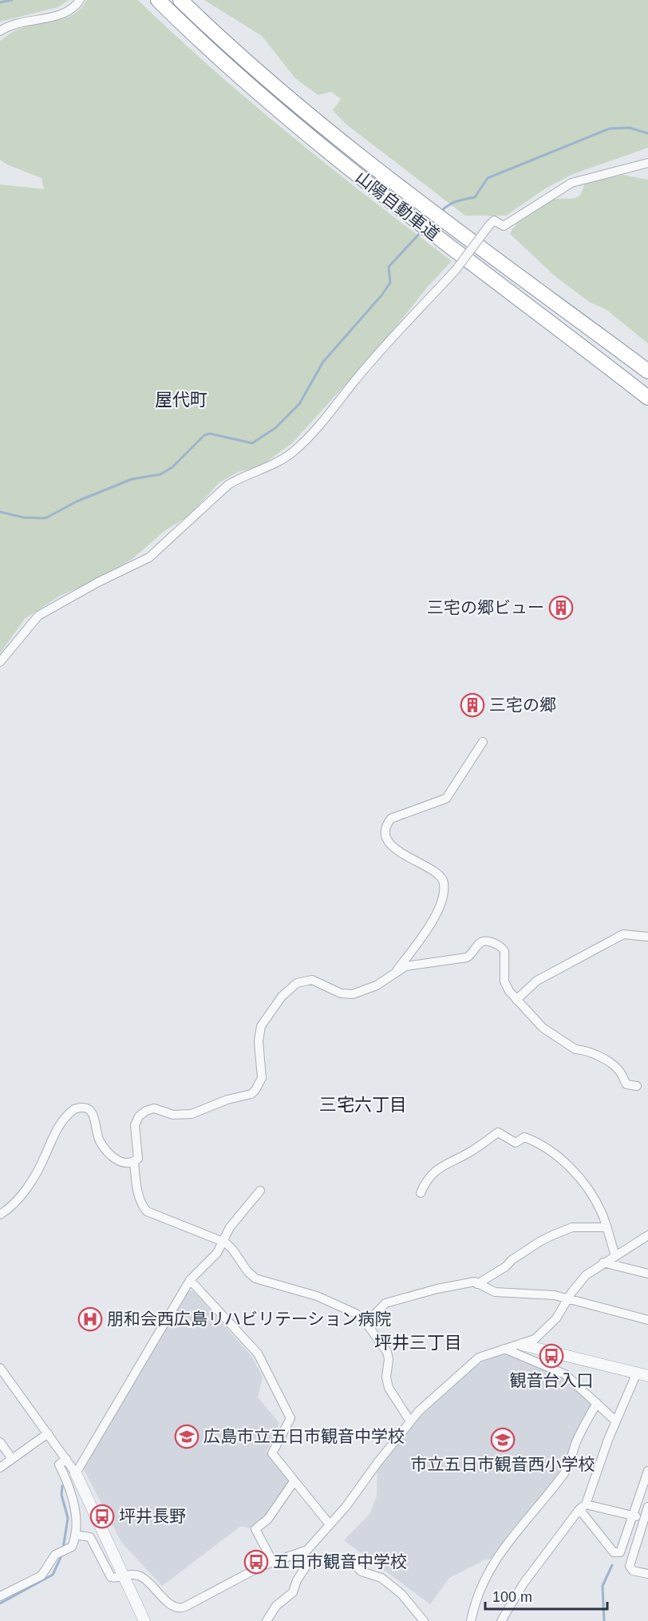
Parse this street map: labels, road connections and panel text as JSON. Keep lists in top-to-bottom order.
{
  "streets": {
    "highway": ["山陽自動車道"]
  },
  "districts": ["屋代町", "三宅六丁目", "坪井三丁目"],
  "places": {
    "building": ["三宅の郷ビュー", "三宅の郷"],
    "hospital": ["朋和会西広島リハビリテーション病院"],
    "bus stop": ["観音台入口", "坪井長野", "五日市観音中学校"],
    "school or university": ["広島市立五日市観音中学校", "市立五日市観音西小学校"]
  },
  "scale_bar": "100 m"
}
